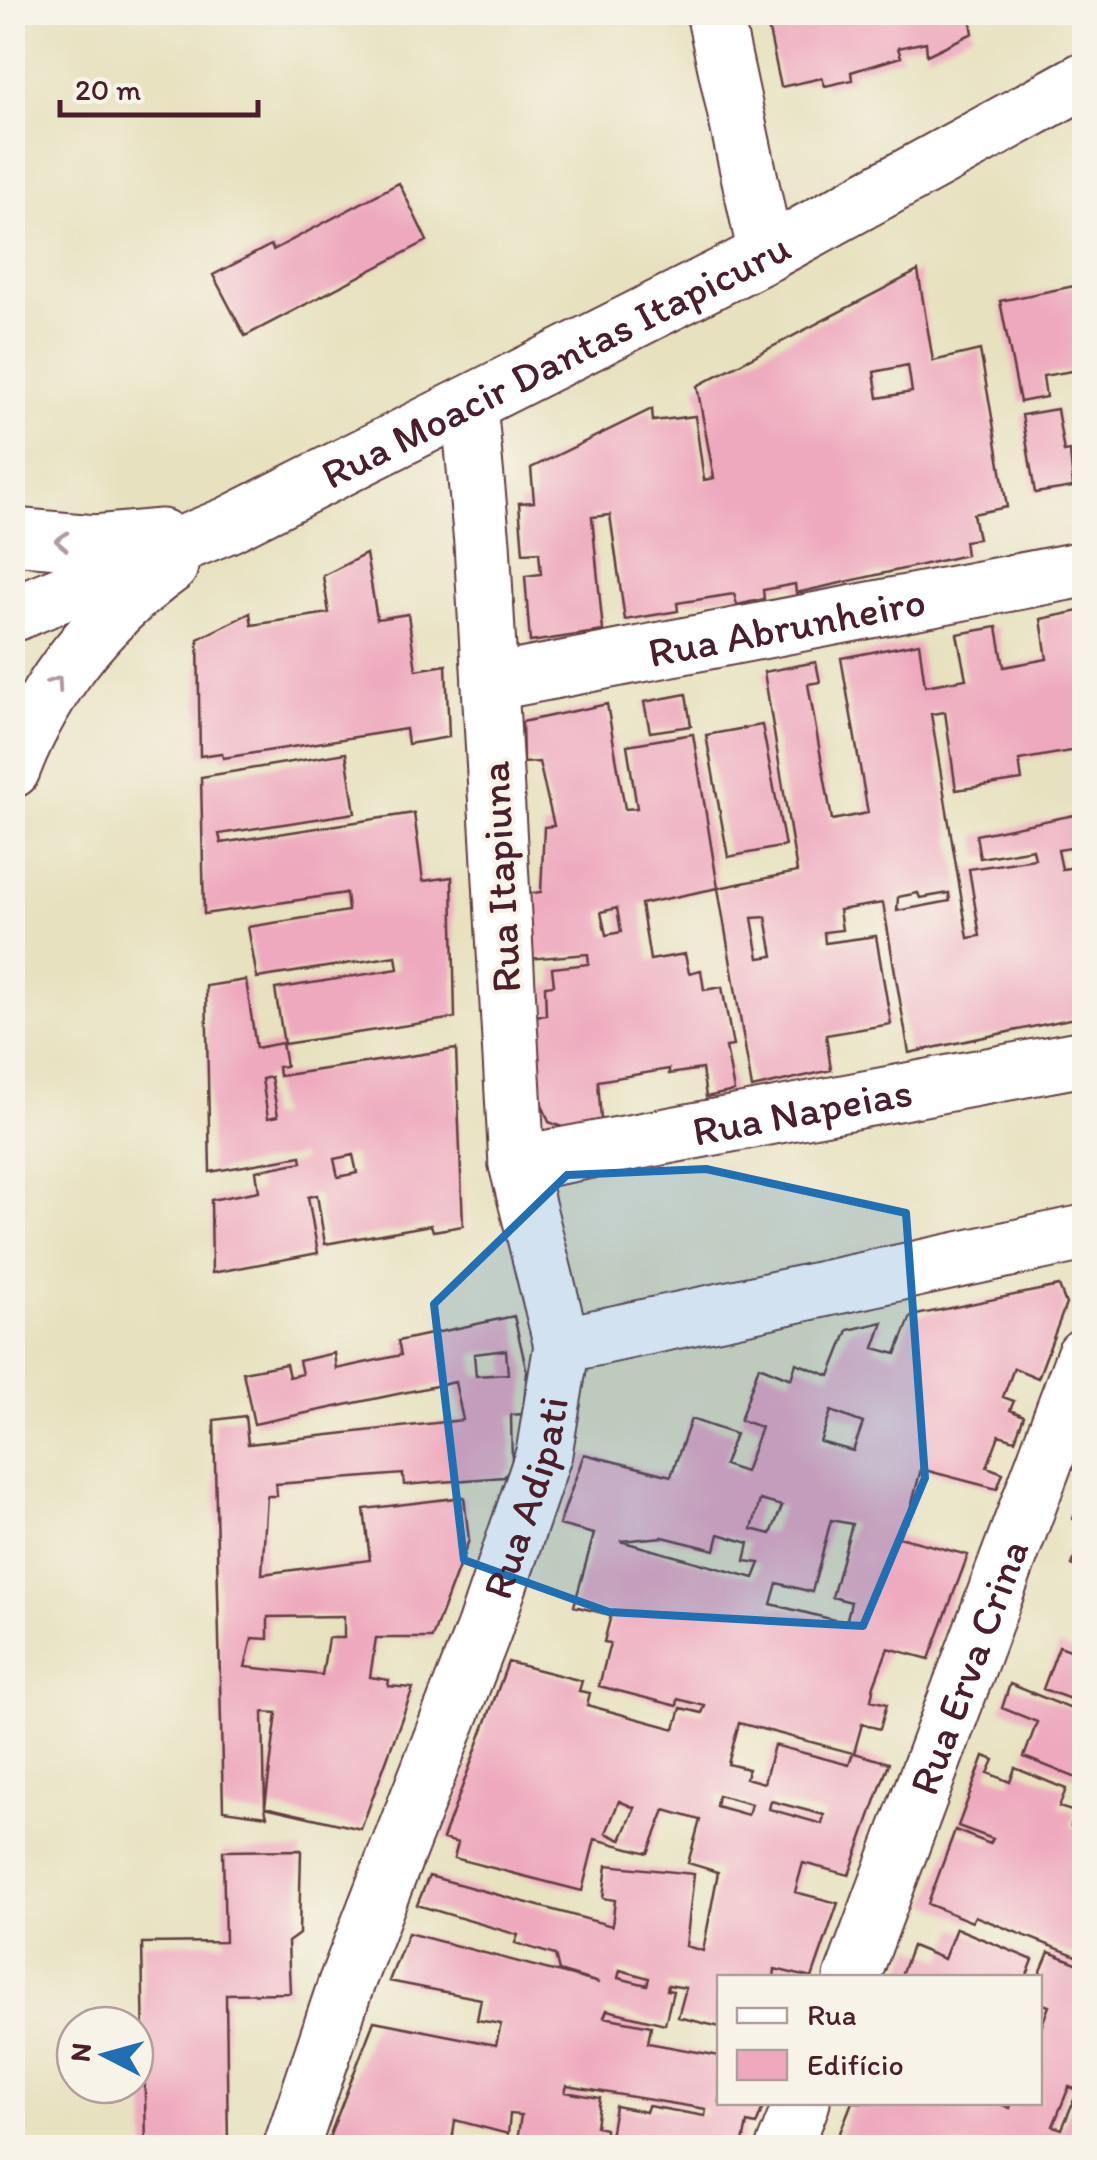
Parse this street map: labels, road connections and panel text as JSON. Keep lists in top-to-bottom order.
{
  "streets": {
    "street": [
      "Rua Moacir Dantas Itapicuru",
      "Rua Abrunheiro",
      "Rua Itapiuna",
      "Rua Napeias",
      "Rua Adipati",
      "Rua Erva Crina"
    ]
  },
  "crossings": [
    ["Rua Moacir Dantas Itapicuru", "Rua Itapiuna"],
    ["Rua Abrunheiro", "Rua Itapiuna"],
    ["Rua Itapiuna", "Rua Napeias"],
    ["Rua Itapiuna", "Rua Adipati"]
  ],
  "legend": ["Rua", "Edifício"],
  "scale_bar": "20 m",
  "north": "left"
}
